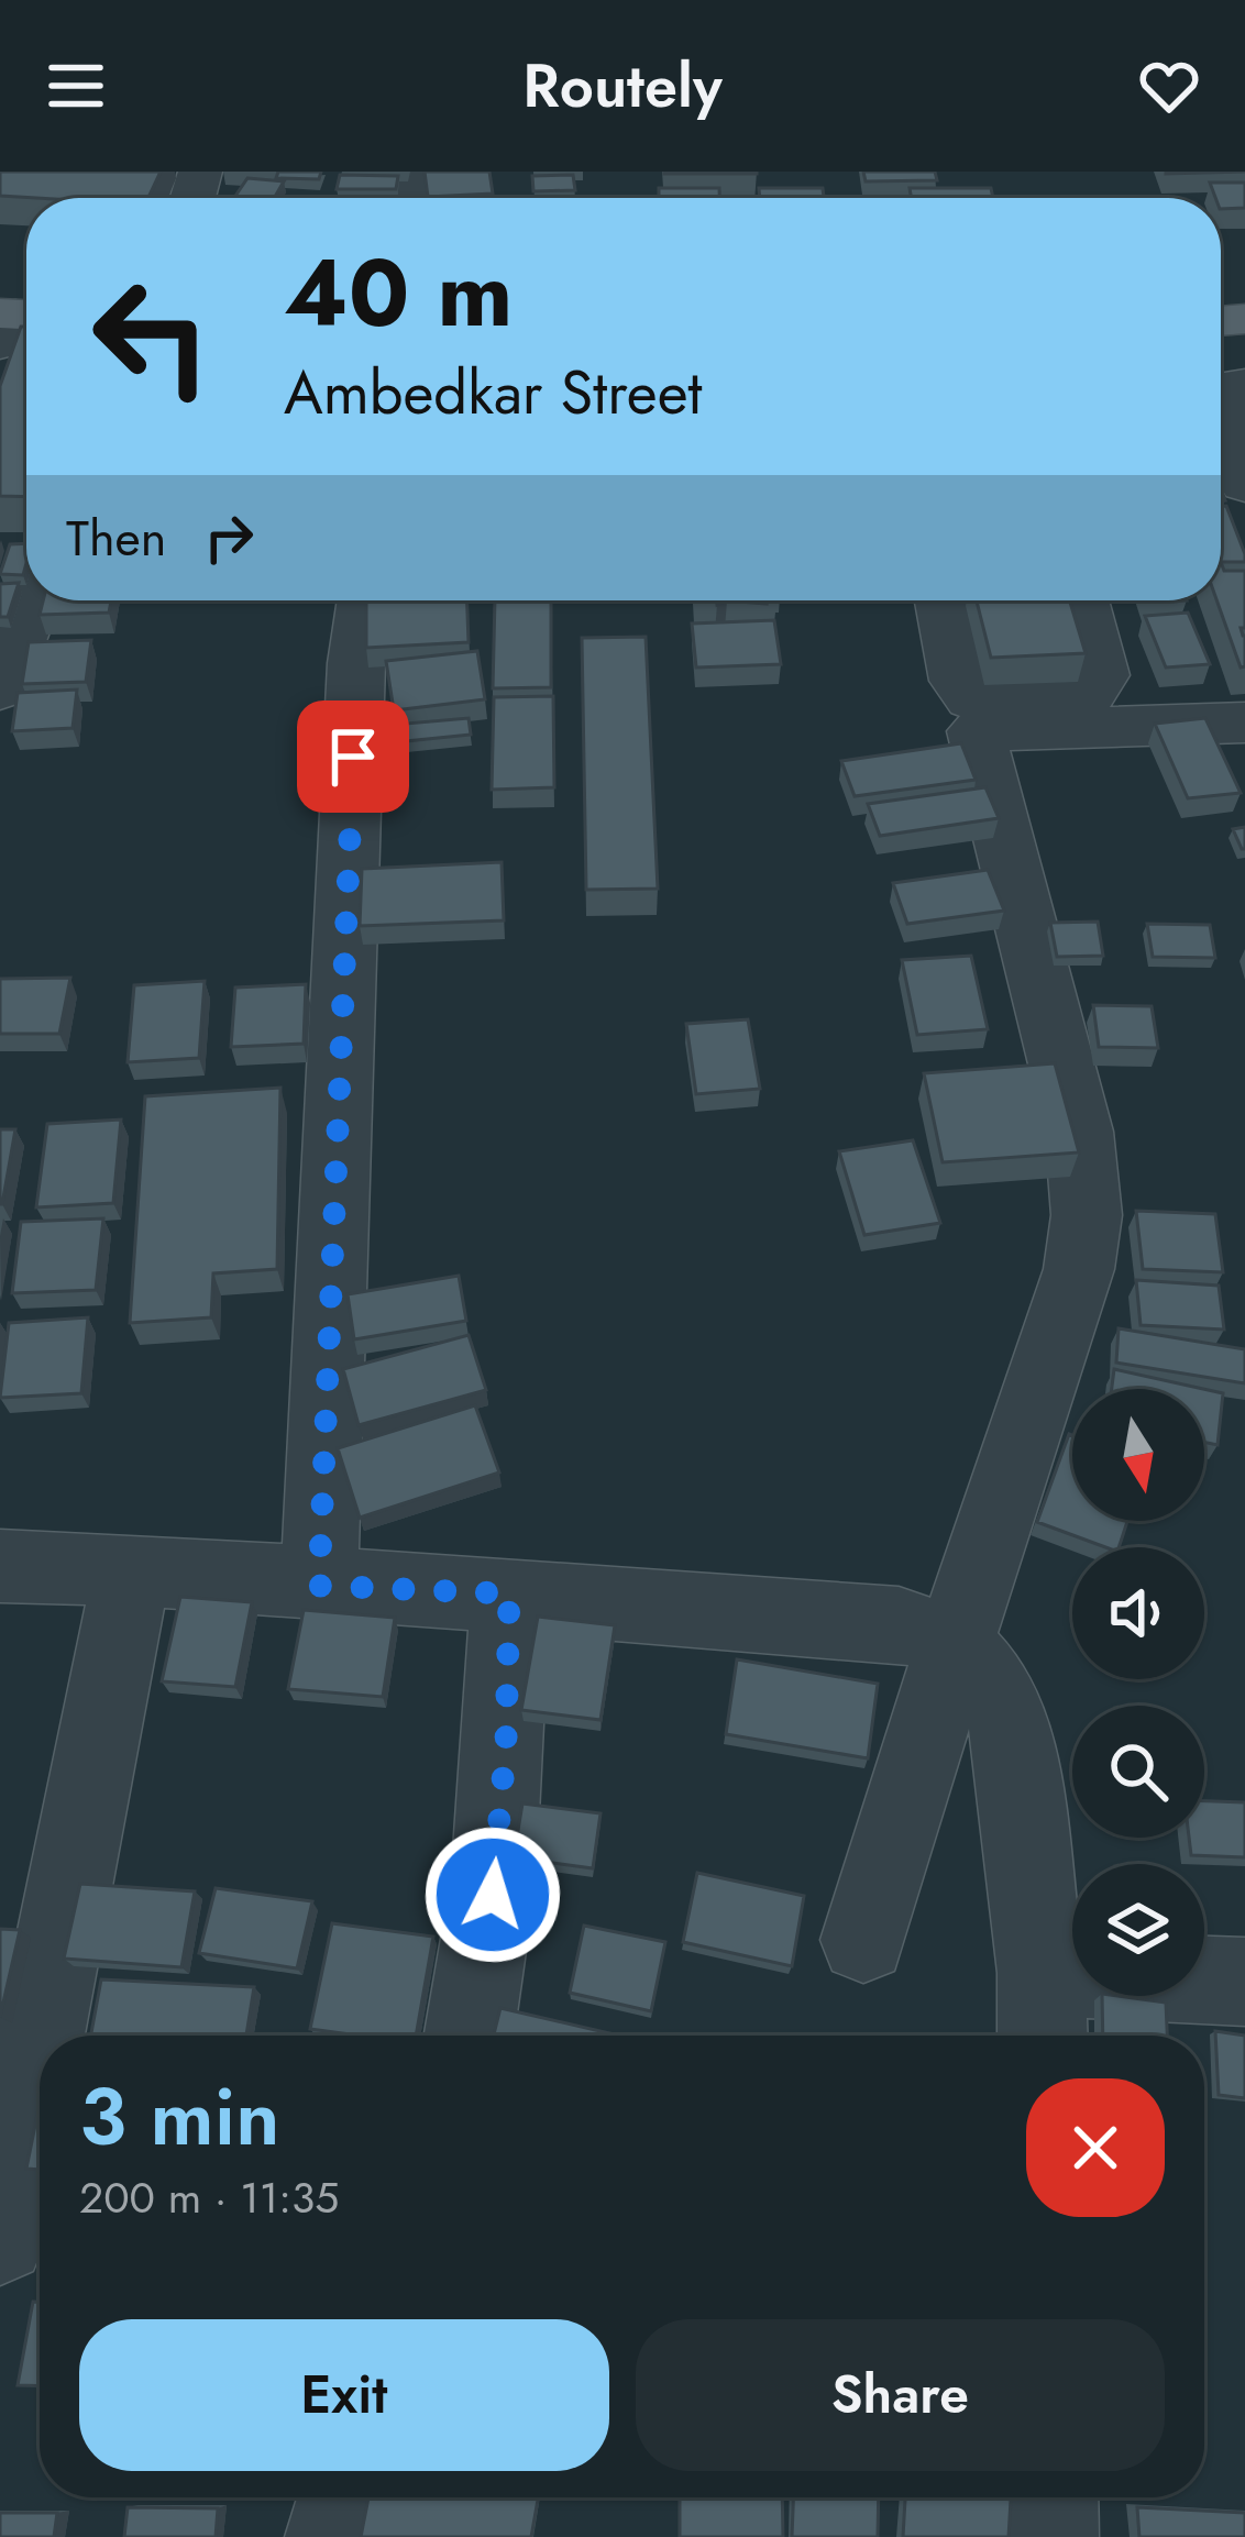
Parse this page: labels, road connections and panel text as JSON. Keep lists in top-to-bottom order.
{
  "north": "bottom",
  "page": {
    "header": "Routely",
    "turn": ["40 m", "Ambedkar Street"],
    "then": "Then",
    "heading": ["3 min", "200 m · 11:35"],
    "buttons": ["Exit", "Share"]
  }
}
